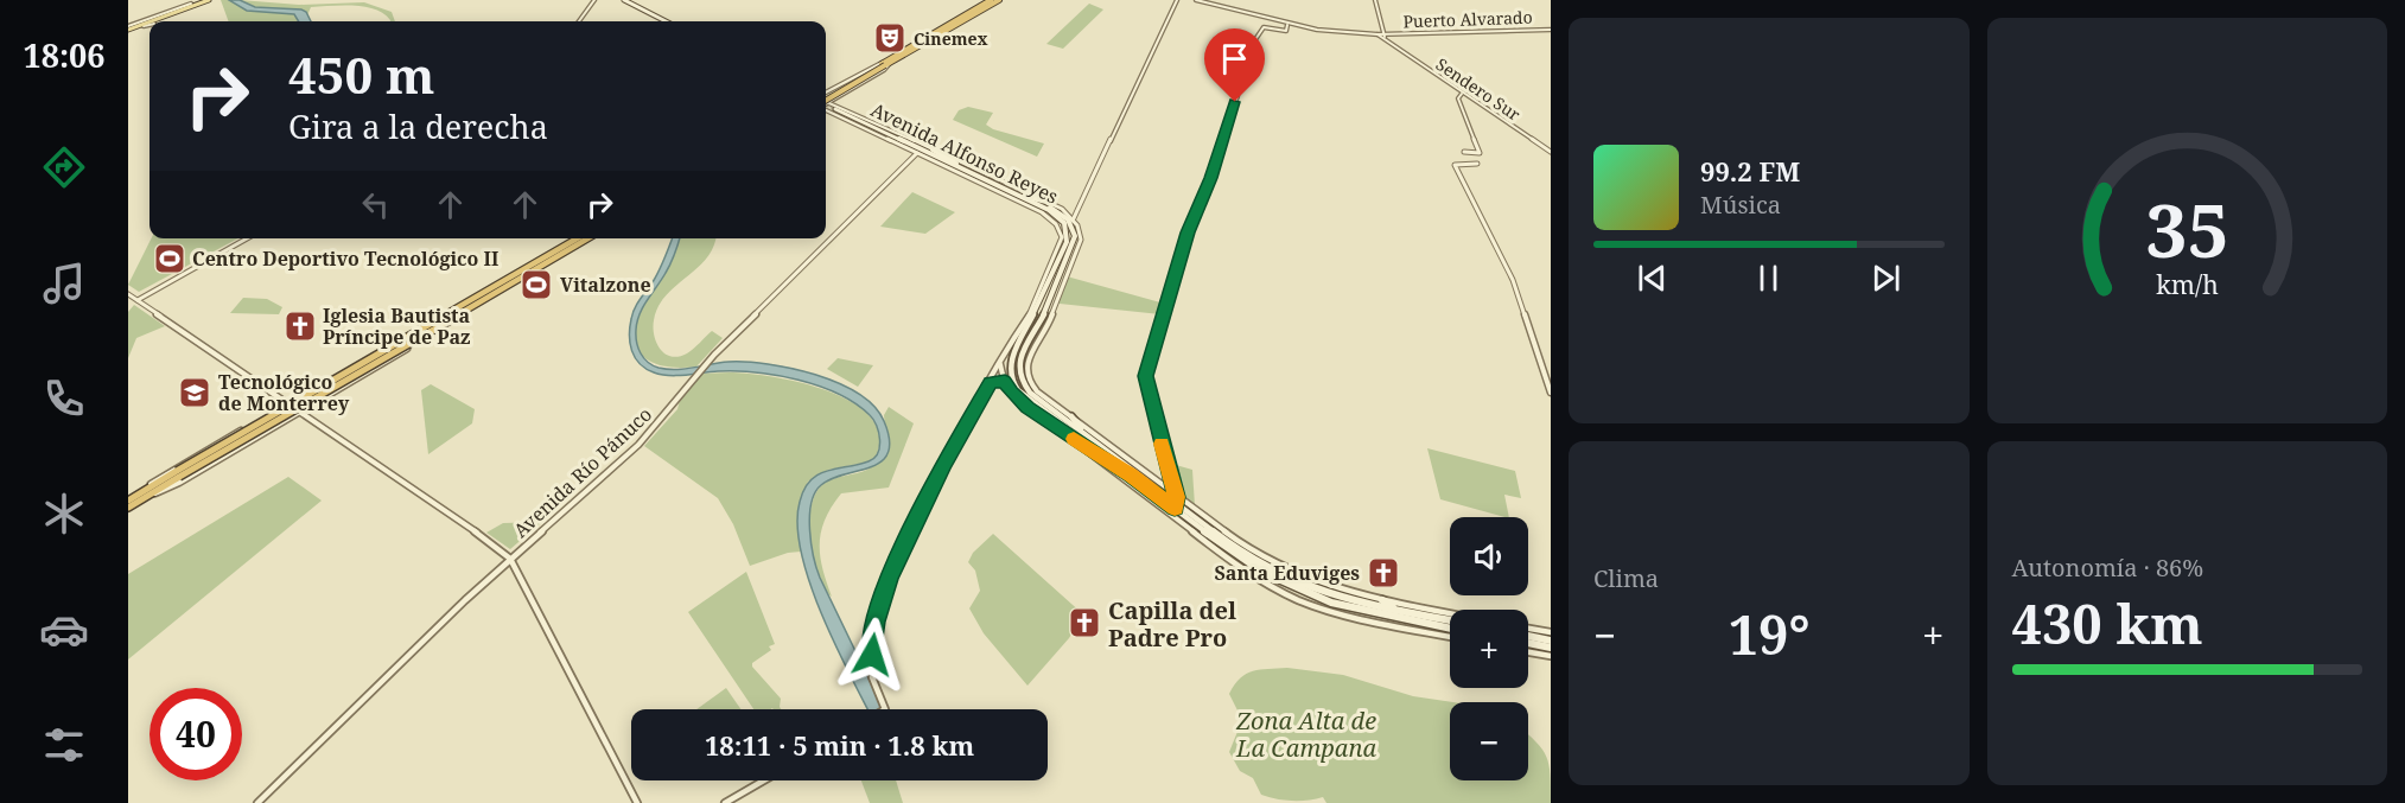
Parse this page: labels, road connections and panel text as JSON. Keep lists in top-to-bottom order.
{
  "streets": {
    "main road": ["Avenida Alfonso Reyes"],
    "street": ["Puerto Alvarado", "Sendero Sur", "Avenida Río Pánuco"]
  },
  "crossings": [
    ["Puerto Alvarado", "Sendero Sur"],
    ["Avenida Alfonso Reyes", "Avenida Río Pánuco"]
  ],
  "parks": ["Zona Alta de La Campana"],
  "places": {
    "theatre": ["Cinemex"],
    "sports": ["Centro Deportivo Tecnológico II", "Vitalzone"],
    "church": ["Iglesia Bautista Príncipe de Paz", "Santa Eduviges", "Capilla del Padre Pro"],
    "school or university": ["Tecnológico de Monterrey"]
  },
  "page": {
    "tabs": "18:06",
    "turn": ["450 m", "Gira a la derecha"],
    "song": ["99.2 FM", "Música"],
    "tile": [
      "Clima",
      ["Autonomía · 86%", "430 km"]
    ],
    "map_buttons": ["+", "−"],
    "heat": ["−", "19°", "+"],
    "limit": "40",
    "trip": "18:11 · 5 min · 1.8 km",
    "gauge": ["35", "km/h"]
  }
}
